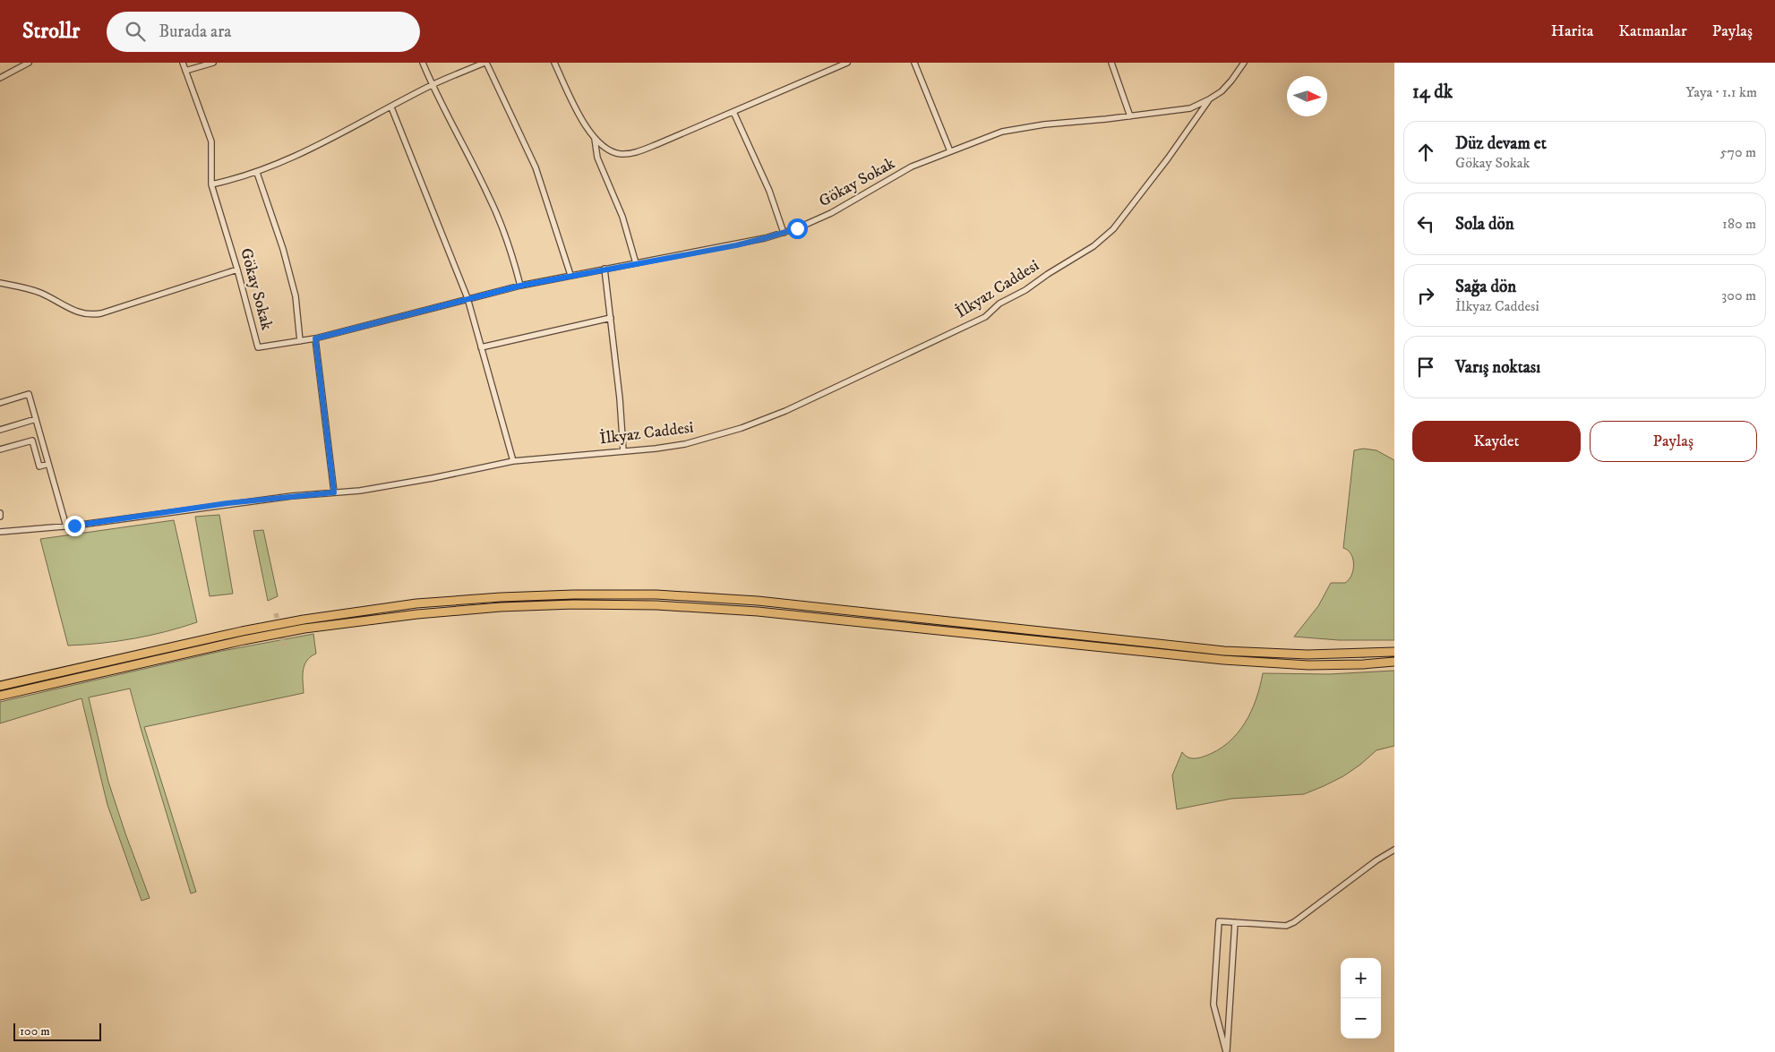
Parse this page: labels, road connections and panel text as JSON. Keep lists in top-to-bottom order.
{
  "streets": {
    "street": ["Gökay Sokak", "İlkyaz Caddesi"]
  },
  "crossings": [
    ["Gökay Sokak", "İlkyaz Caddesi"]
  ],
  "scale_bar": "100 m",
  "north": "right",
  "page": {
    "header": "Strollr",
    "search": "Burada ara",
    "nav": ["Harita", "Katmanlar", "Paylaş"],
    "heading": ["14 dk", "Yaya · 1.1 km"],
    "list": [
      ["Düz devam et", "Gökay Sokak", "570 m"],
      ["Sola dön", "180 m"],
      ["Sağa dön", "İlkyaz Caddesi", "300 m"],
      "Varış noktası"
    ],
    "buttons": ["Kaydet", "Paylaş"],
    "map_buttons": ["+", "−"],
    "scale": "100 m"
  }
}
